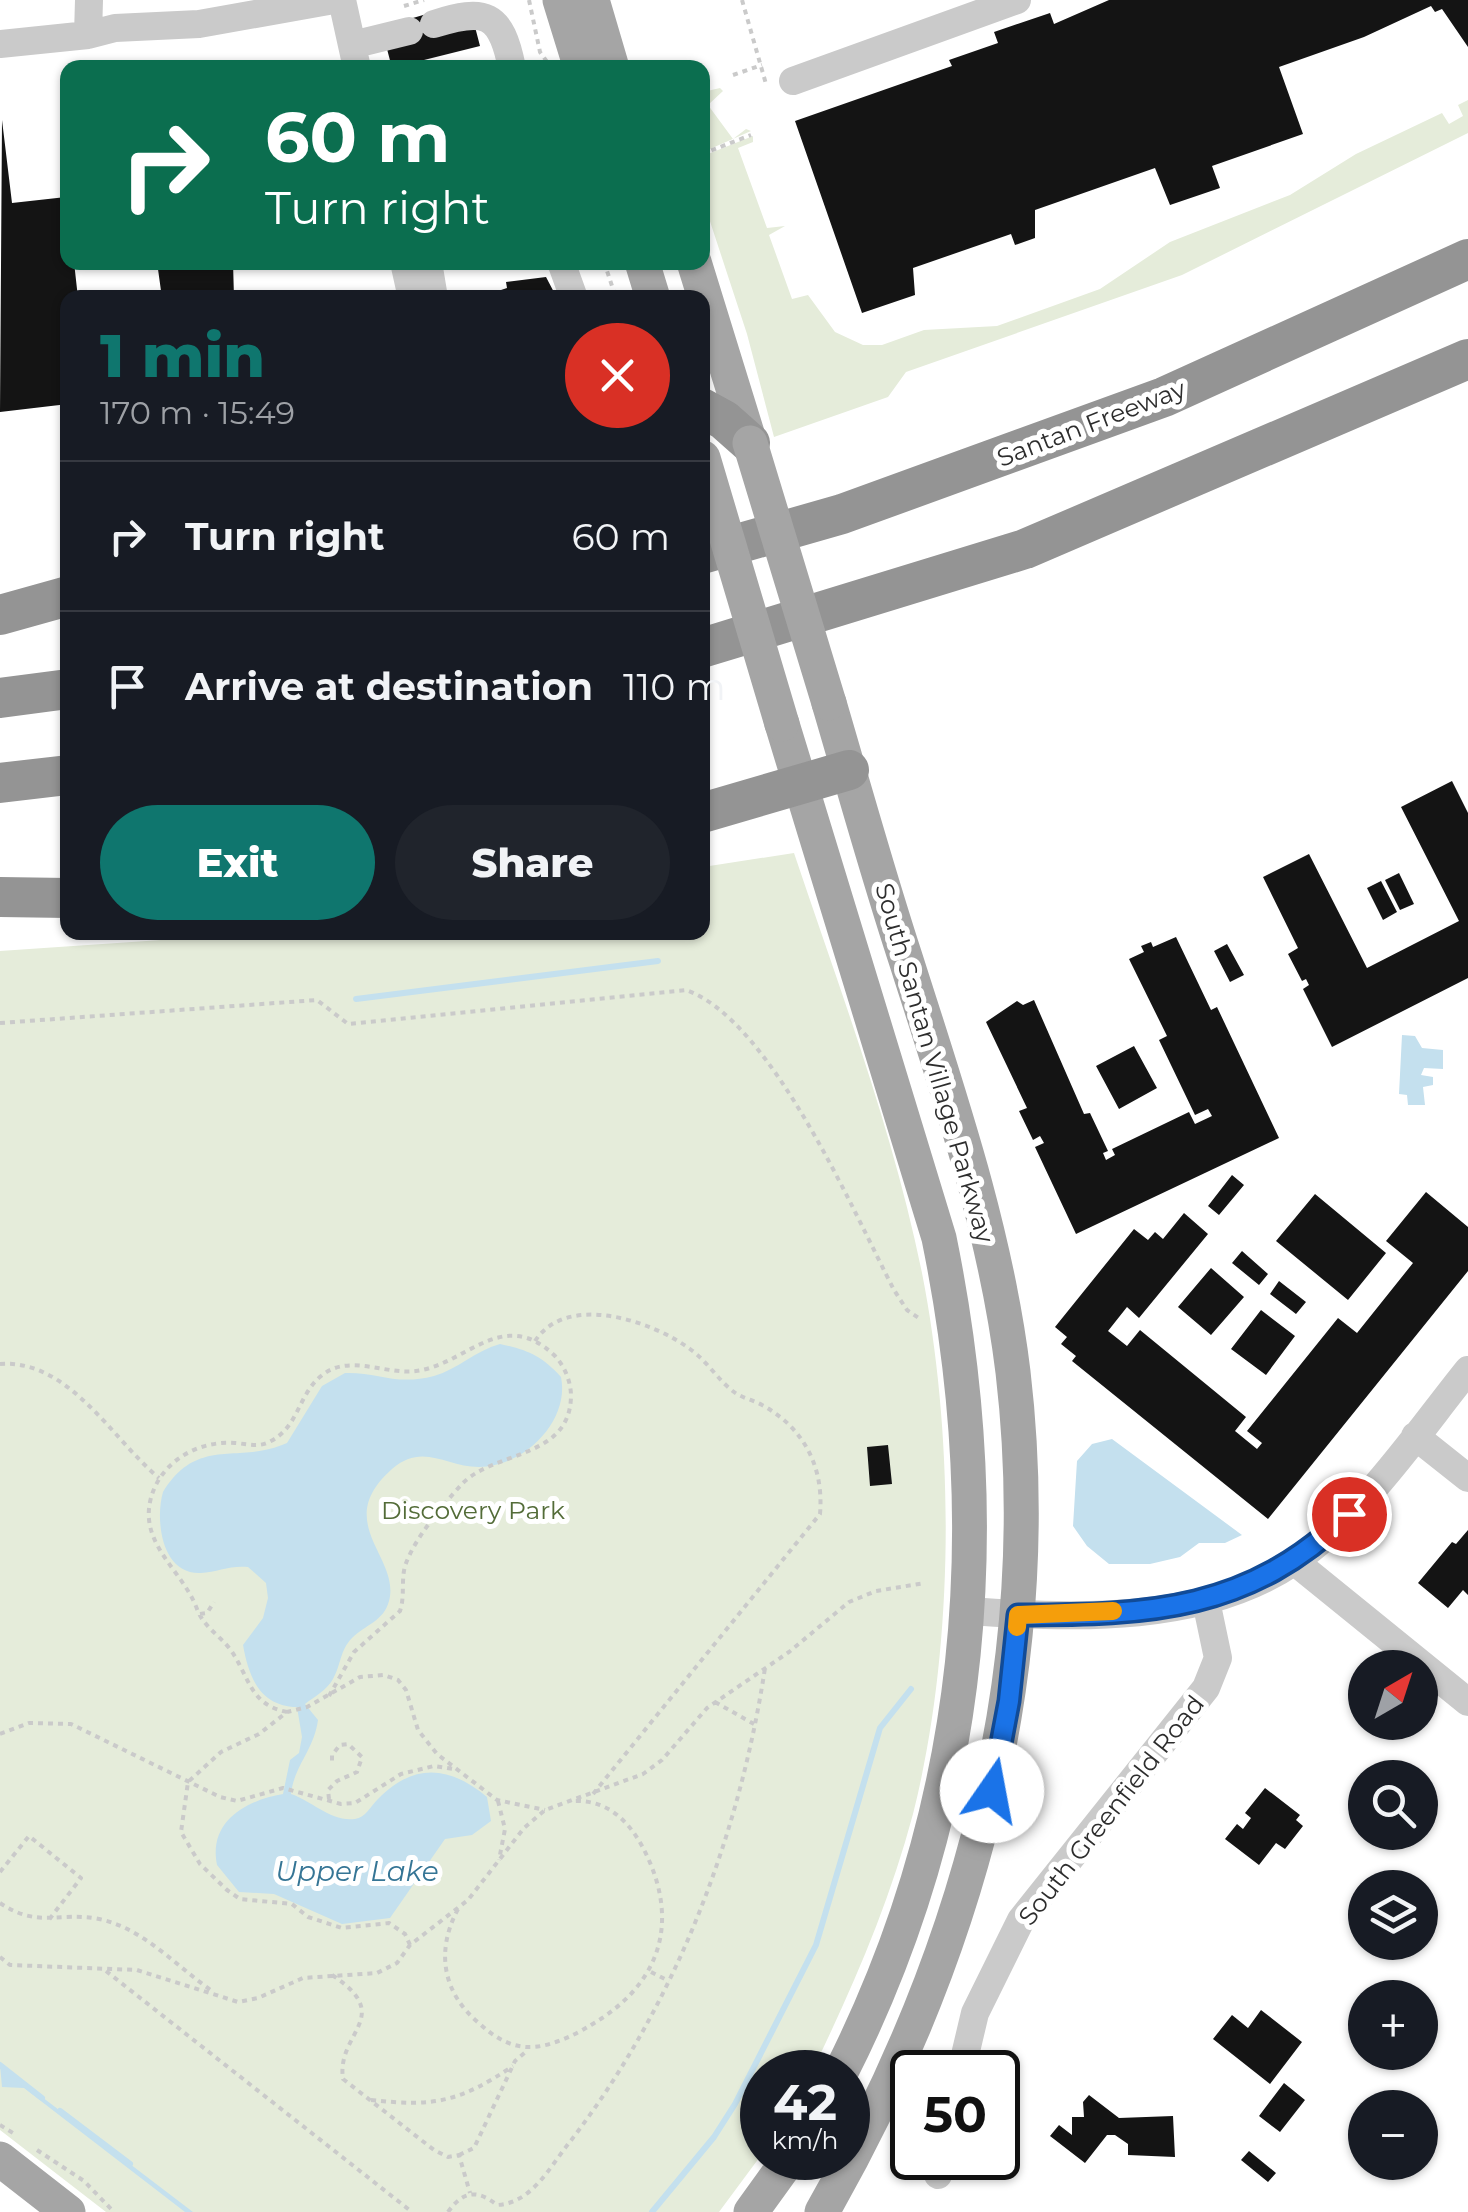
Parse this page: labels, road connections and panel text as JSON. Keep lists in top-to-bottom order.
{
  "streets": {
    "highway": ["Santan Freeway"],
    "main road": ["South Santan Village Parkway"],
    "street": ["South Greenfield Road"]
  },
  "water": ["Upper Lake"],
  "parks": ["Discovery Park"],
  "north": "top right",
  "page": {
    "turn": ["60 m", "Turn right"],
    "heading": ["1 min", "170 m · 15:49"],
    "list": [
      {
        "name": "Turn right",
        "value": "60 m"
      },
      {
        "name": "Arrive at destination",
        "value": "110 m"
      }
    ],
    "buttons": ["Exit", "Share"],
    "map_buttons": ["+", "−"],
    "speed": "42 km/h",
    "limit": "50"
  }
}
